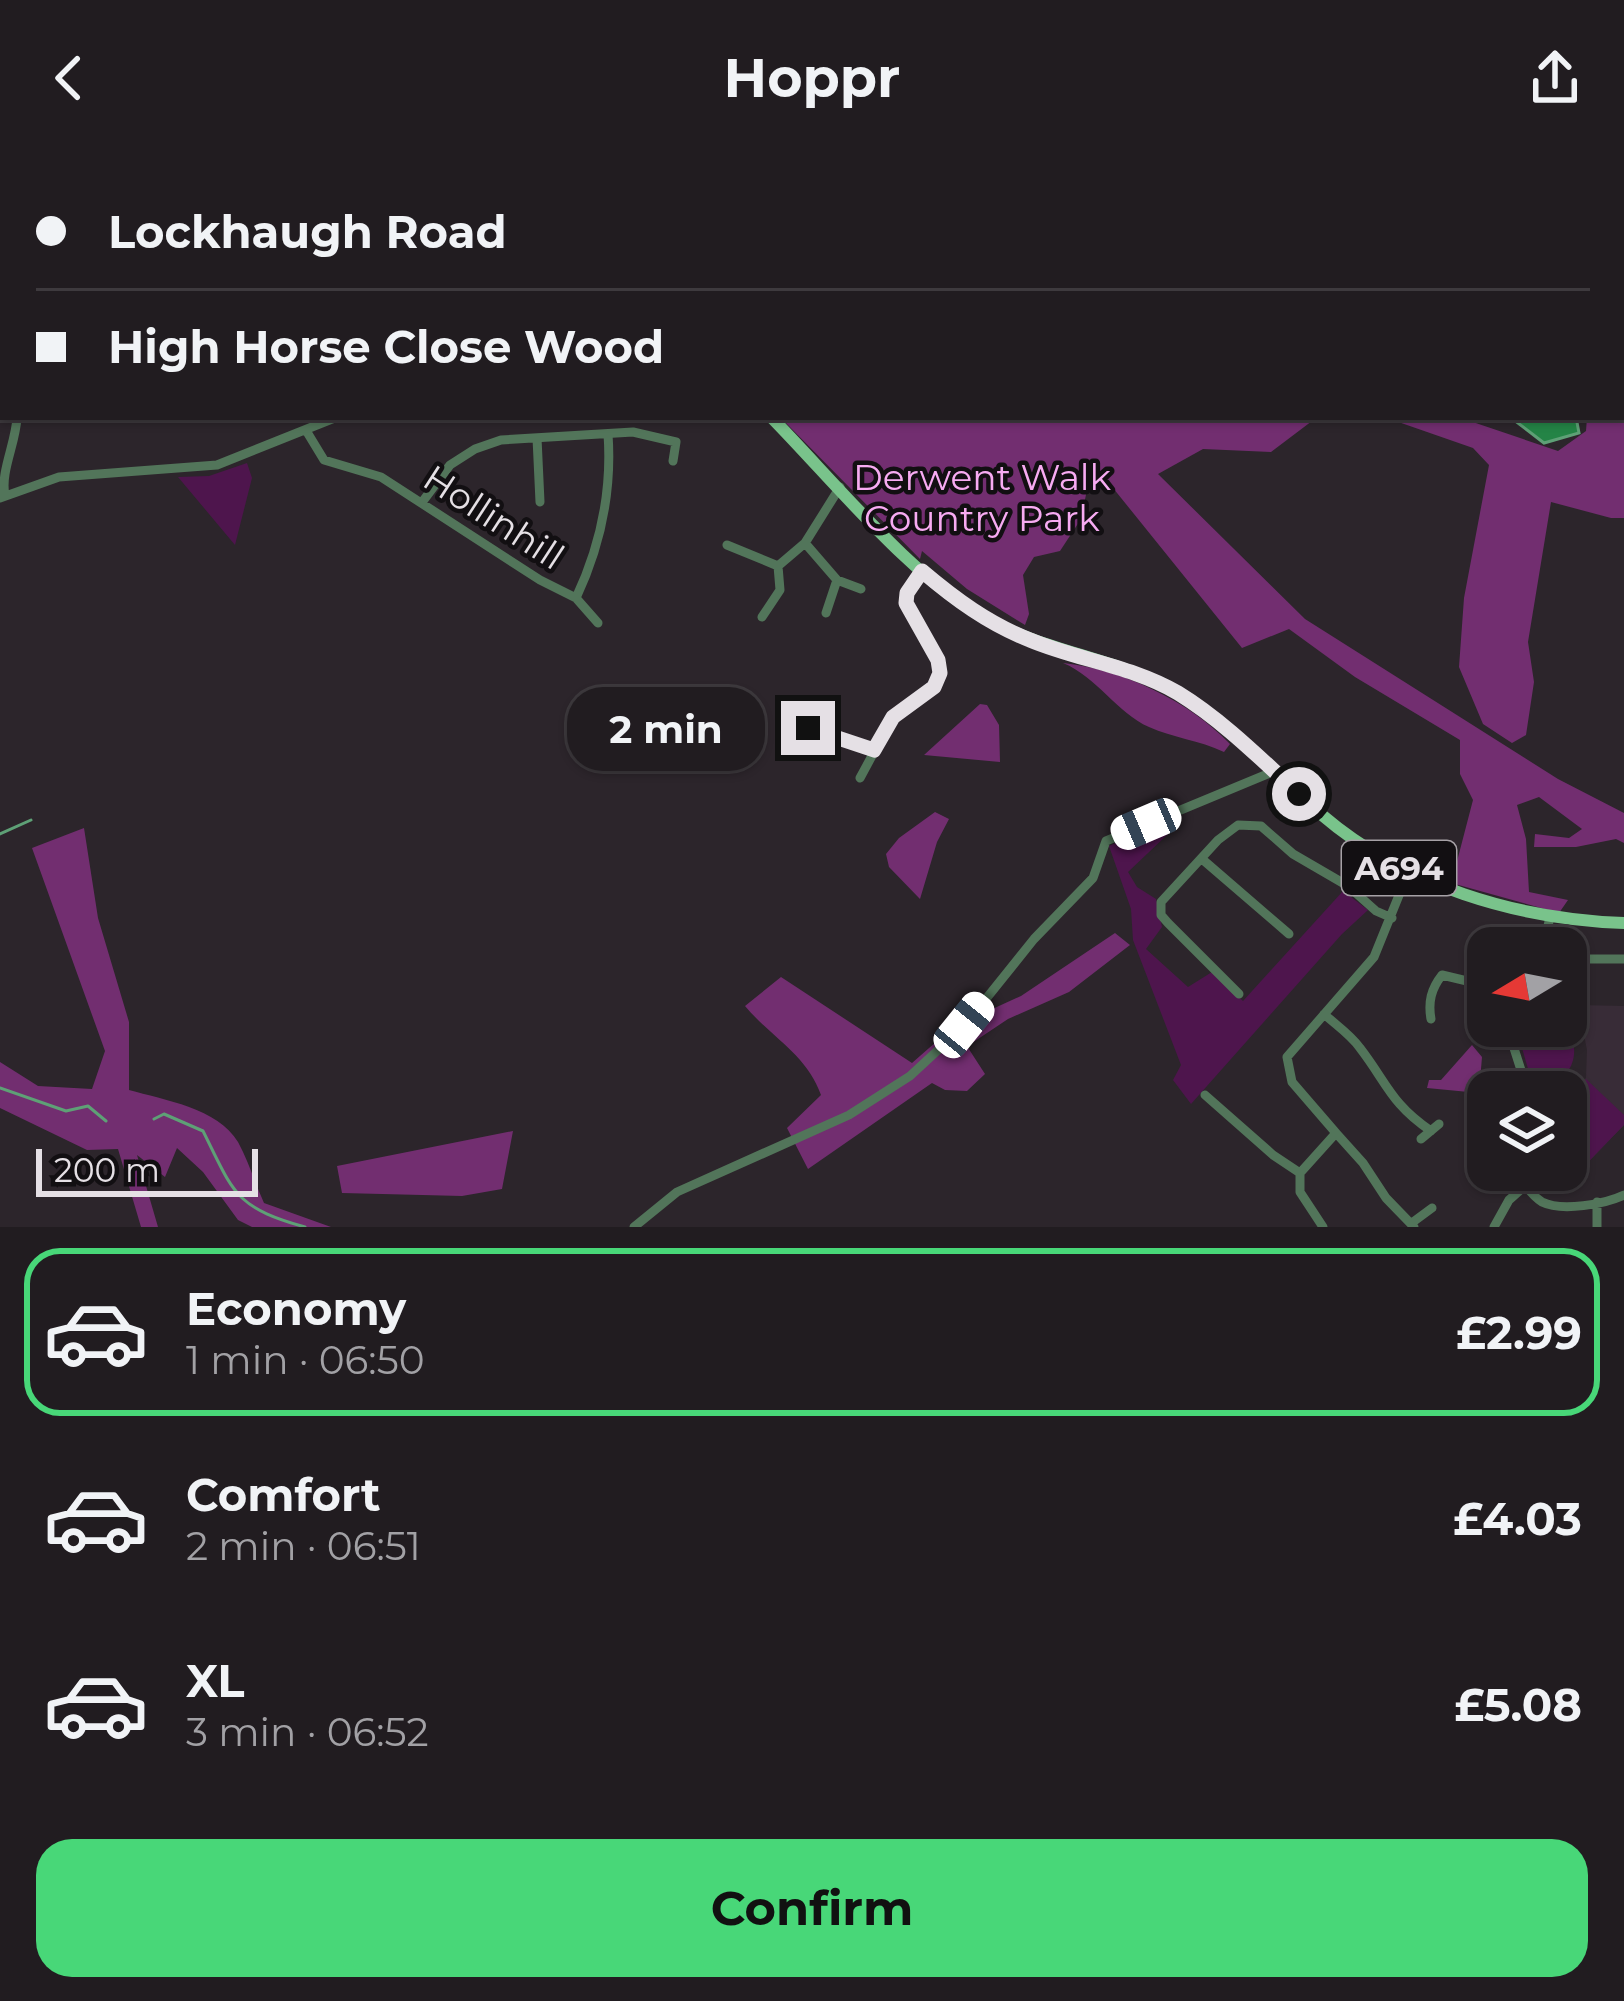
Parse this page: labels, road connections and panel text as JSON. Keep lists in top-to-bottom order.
{
  "streets": {
    "main road": ["A694"],
    "street": ["Hollinhill"]
  },
  "parks": ["Derwent Walk Country Park"],
  "scale_bar": "200 m",
  "north": "left",
  "page": {
    "header": "Hoppr",
    "banner": ["Lockhaugh Road", "High Horse Close Wood"],
    "bubble": "2 min",
    "scale": "200 m",
    "list": [
      {
        "name": "Economy",
        "note": "1 min · 06:50",
        "value": "£2.99"
      },
      {
        "name": "Comfort",
        "note": "2 min · 06:51",
        "value": "£4.03"
      },
      {
        "name": "XL",
        "note": "3 min · 06:52",
        "value": "£5.08"
      }
    ],
    "buttons": "Confirm"
  }
}
